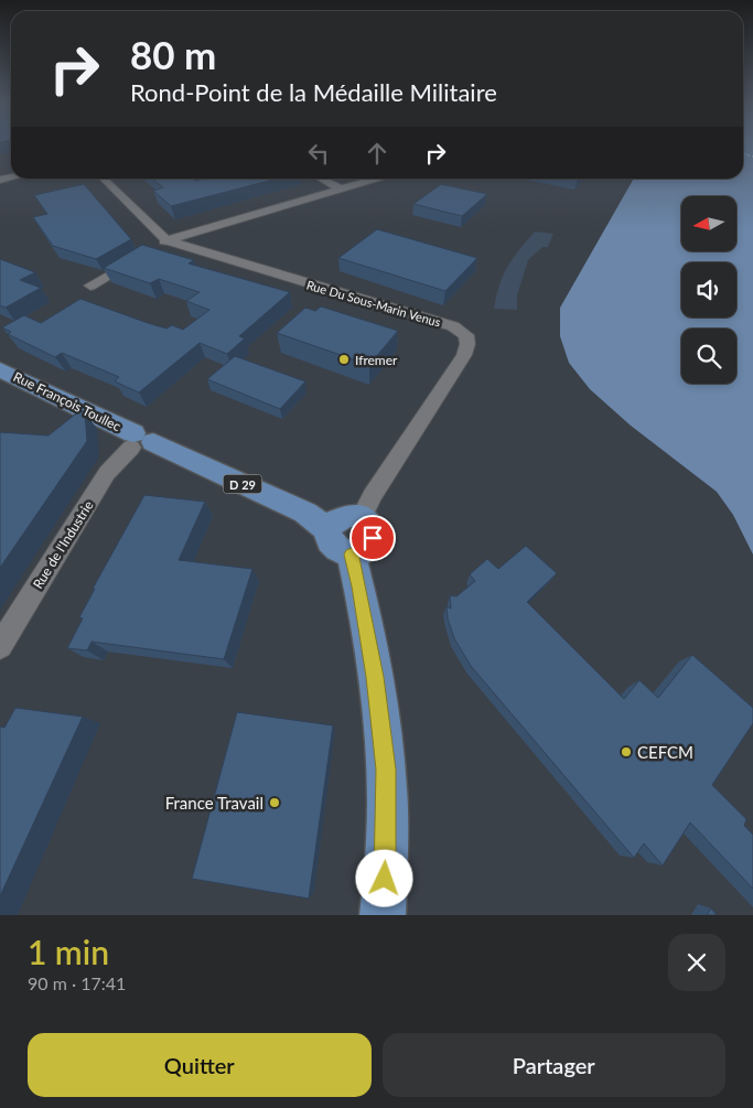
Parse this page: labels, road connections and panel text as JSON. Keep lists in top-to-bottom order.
{
  "streets": {
    "main road": ["Rue François Toullec", "D 29"],
    "street": ["Rue Du Sous-Marin Venus", "Rue de l'Industrie"]
  },
  "crossings": [
    ["Rue François Toullec", "Rue de l'Industrie"]
  ],
  "places": ["Ifremer", "CEFCM", "France Travail"],
  "north": "left",
  "page": {
    "turn": ["80 m", "Rond-Point de la Médaille Militaire"],
    "heading": ["1 min", "90 m · 17:41"],
    "buttons": ["Quitter", "Partager"]
  }
}
